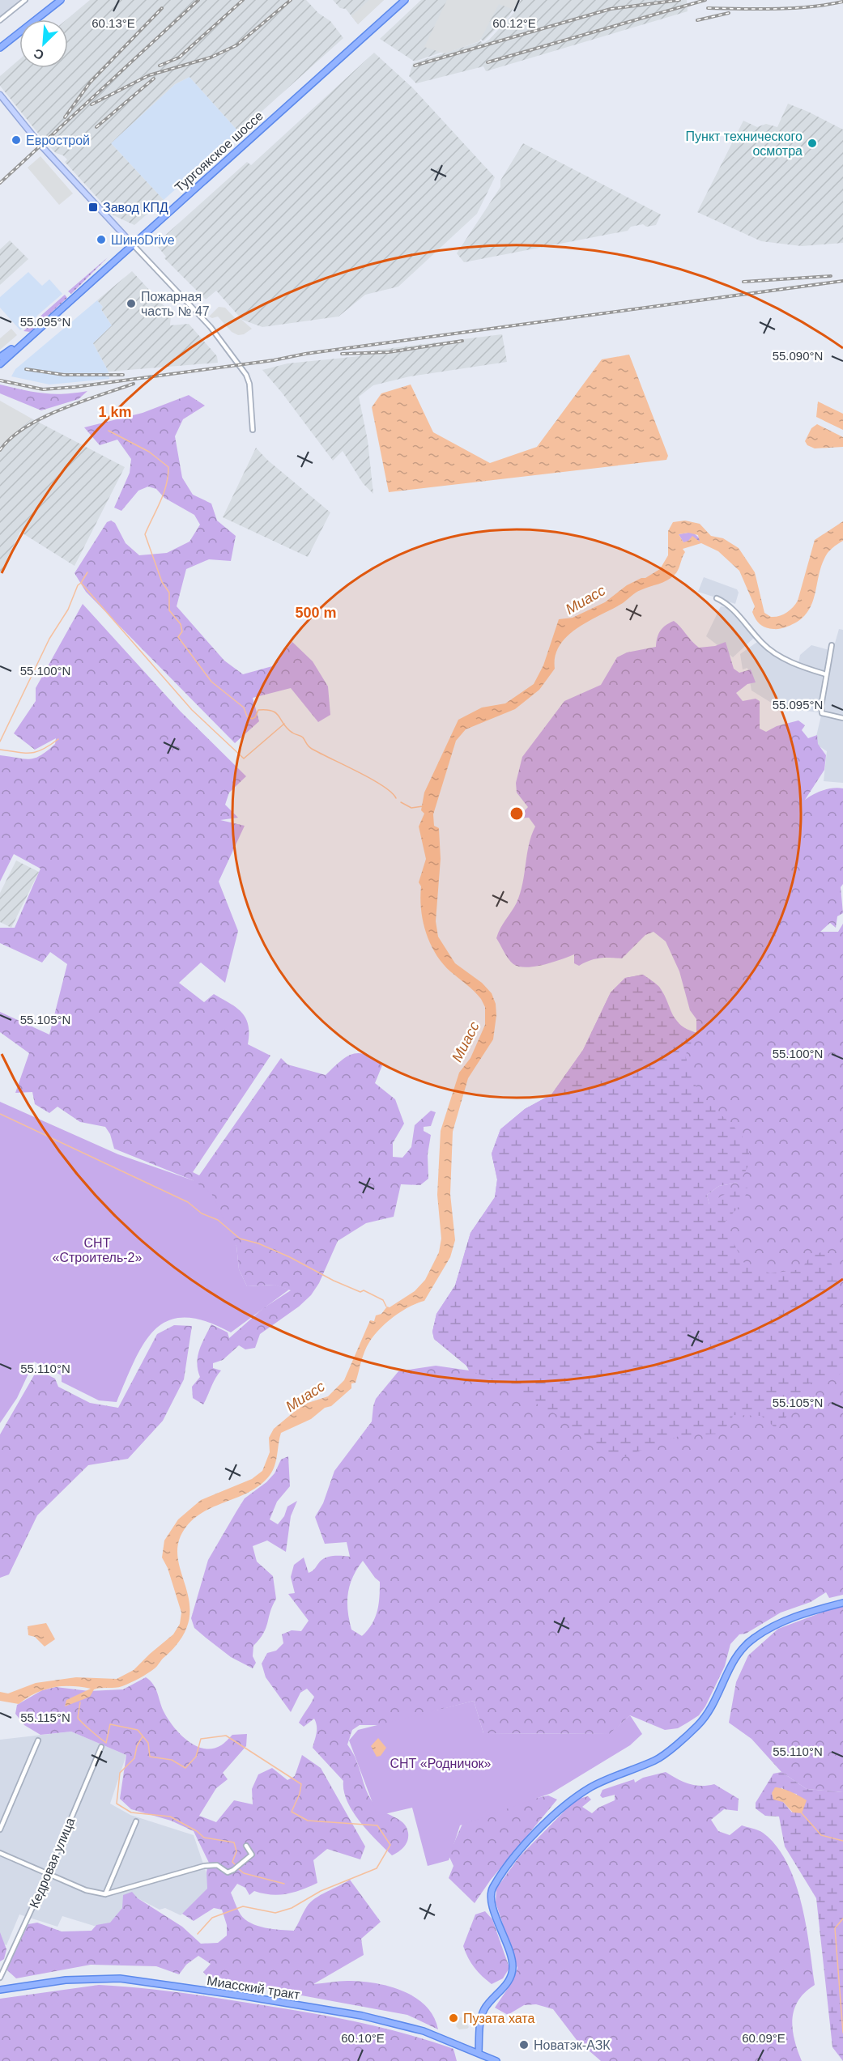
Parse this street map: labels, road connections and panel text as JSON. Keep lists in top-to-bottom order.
{
  "streets": {
    "main road": ["Тургоякское шоссе", "Миасский тракт"],
    "street": ["Кедровая улица"]
  },
  "water": ["Миасс"],
  "parks": ["СНТ «Строитель-2»", "СНТ «Родничок»"],
  "places": {
    "other": [
      "Еврострой",
      "Пункт технического осмотра",
      "ШиноDrive",
      "Пожарная часть № 47",
      "Пузата хата",
      "Новатэк-АЗК"
    ],
    "transit": ["Завод КПД"]
  },
  "north": "bottom left",
  "coordinates": [
    "60.13°E",
    "60.12°E",
    "55.095°N",
    "55.090°N",
    "55.100°N",
    "55.105°N",
    "55.110°N",
    "55.115°N",
    "60.10°E",
    "60.09°E"
  ],
  "rings": ["1 km", "500 m"]
}
